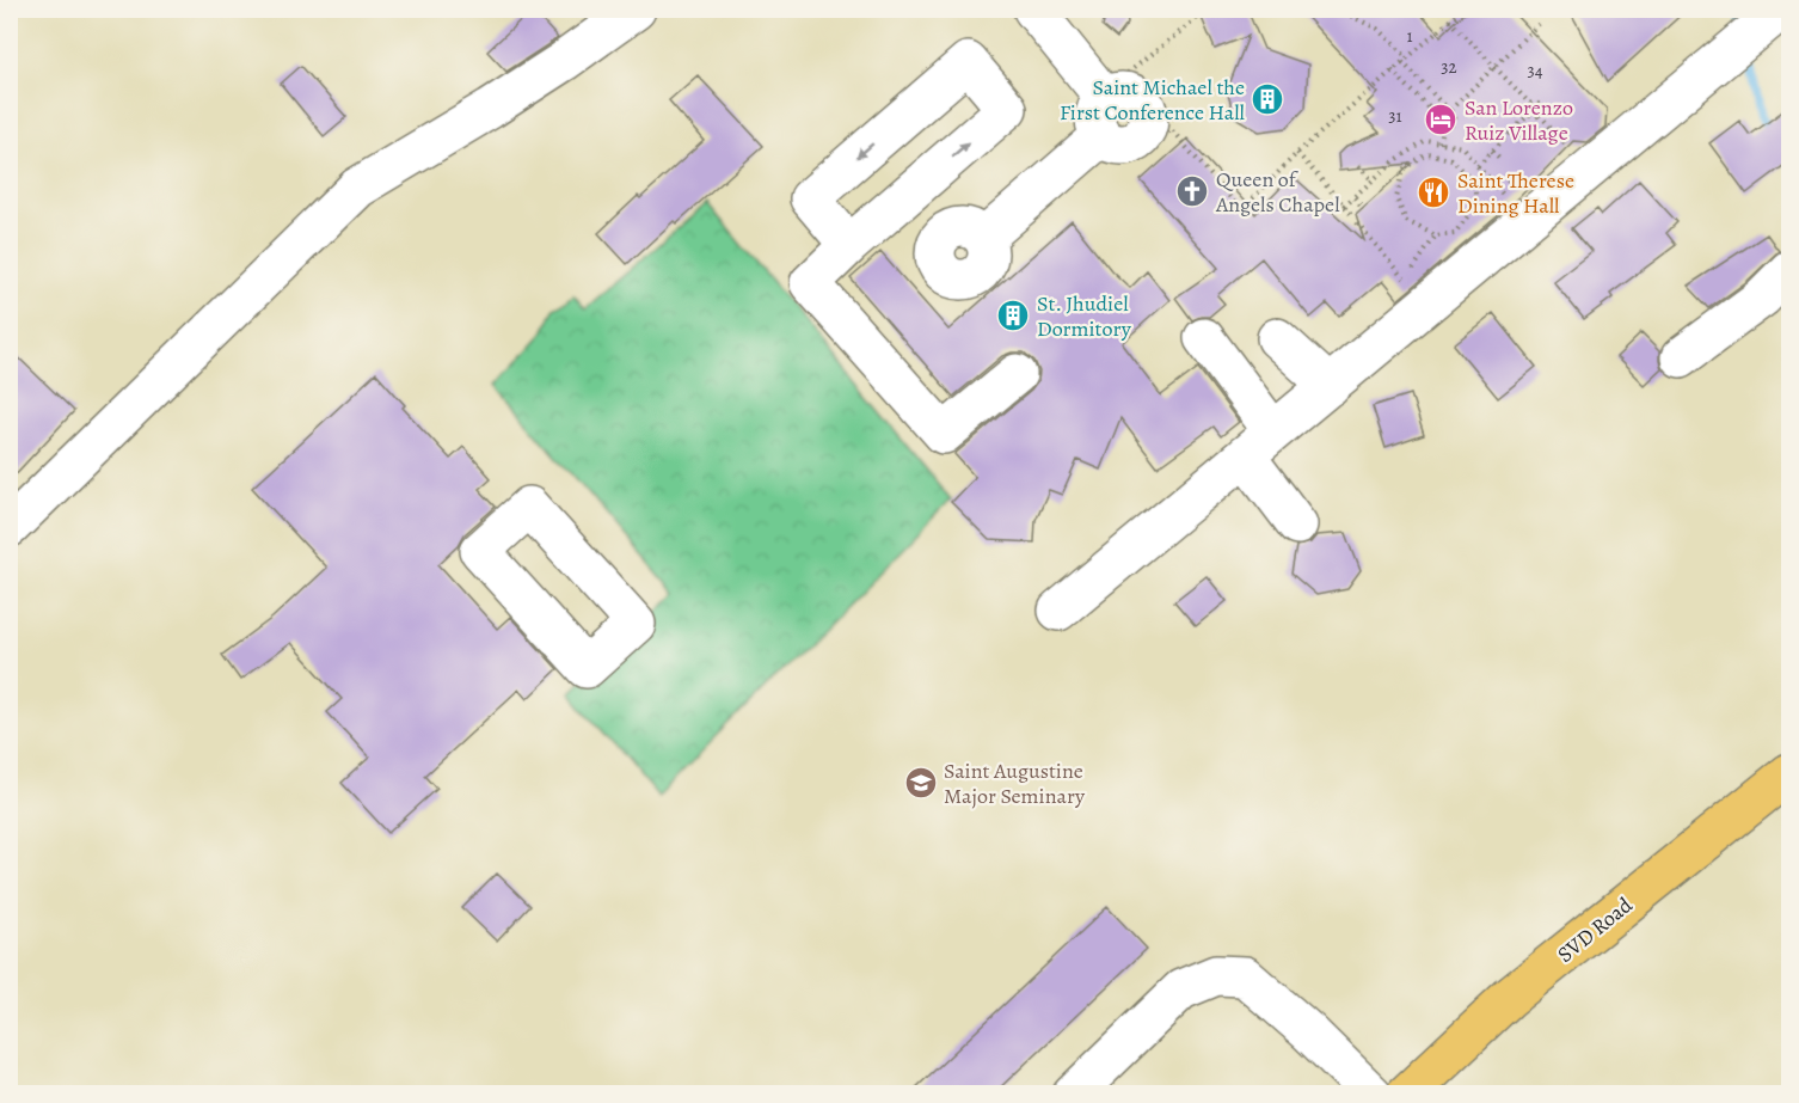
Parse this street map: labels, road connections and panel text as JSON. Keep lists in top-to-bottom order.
{
  "streets": {
    "main road": ["SVD Road"]
  },
  "places": {
    "building": ["Saint Michael the First Conference Hall", "St. Jhudiel Dormitory"],
    "hotel": ["San Lorenzo Ruiz Village"],
    "church": ["Queen of Angels Chapel"],
    "restaurant": ["Saint Therese Dining Hall"],
    "school or university": ["Saint Augustine Major Seminary"]
  },
  "house_numbers": [
    "1",
    "32",
    "34",
    "31"
  ]
}
